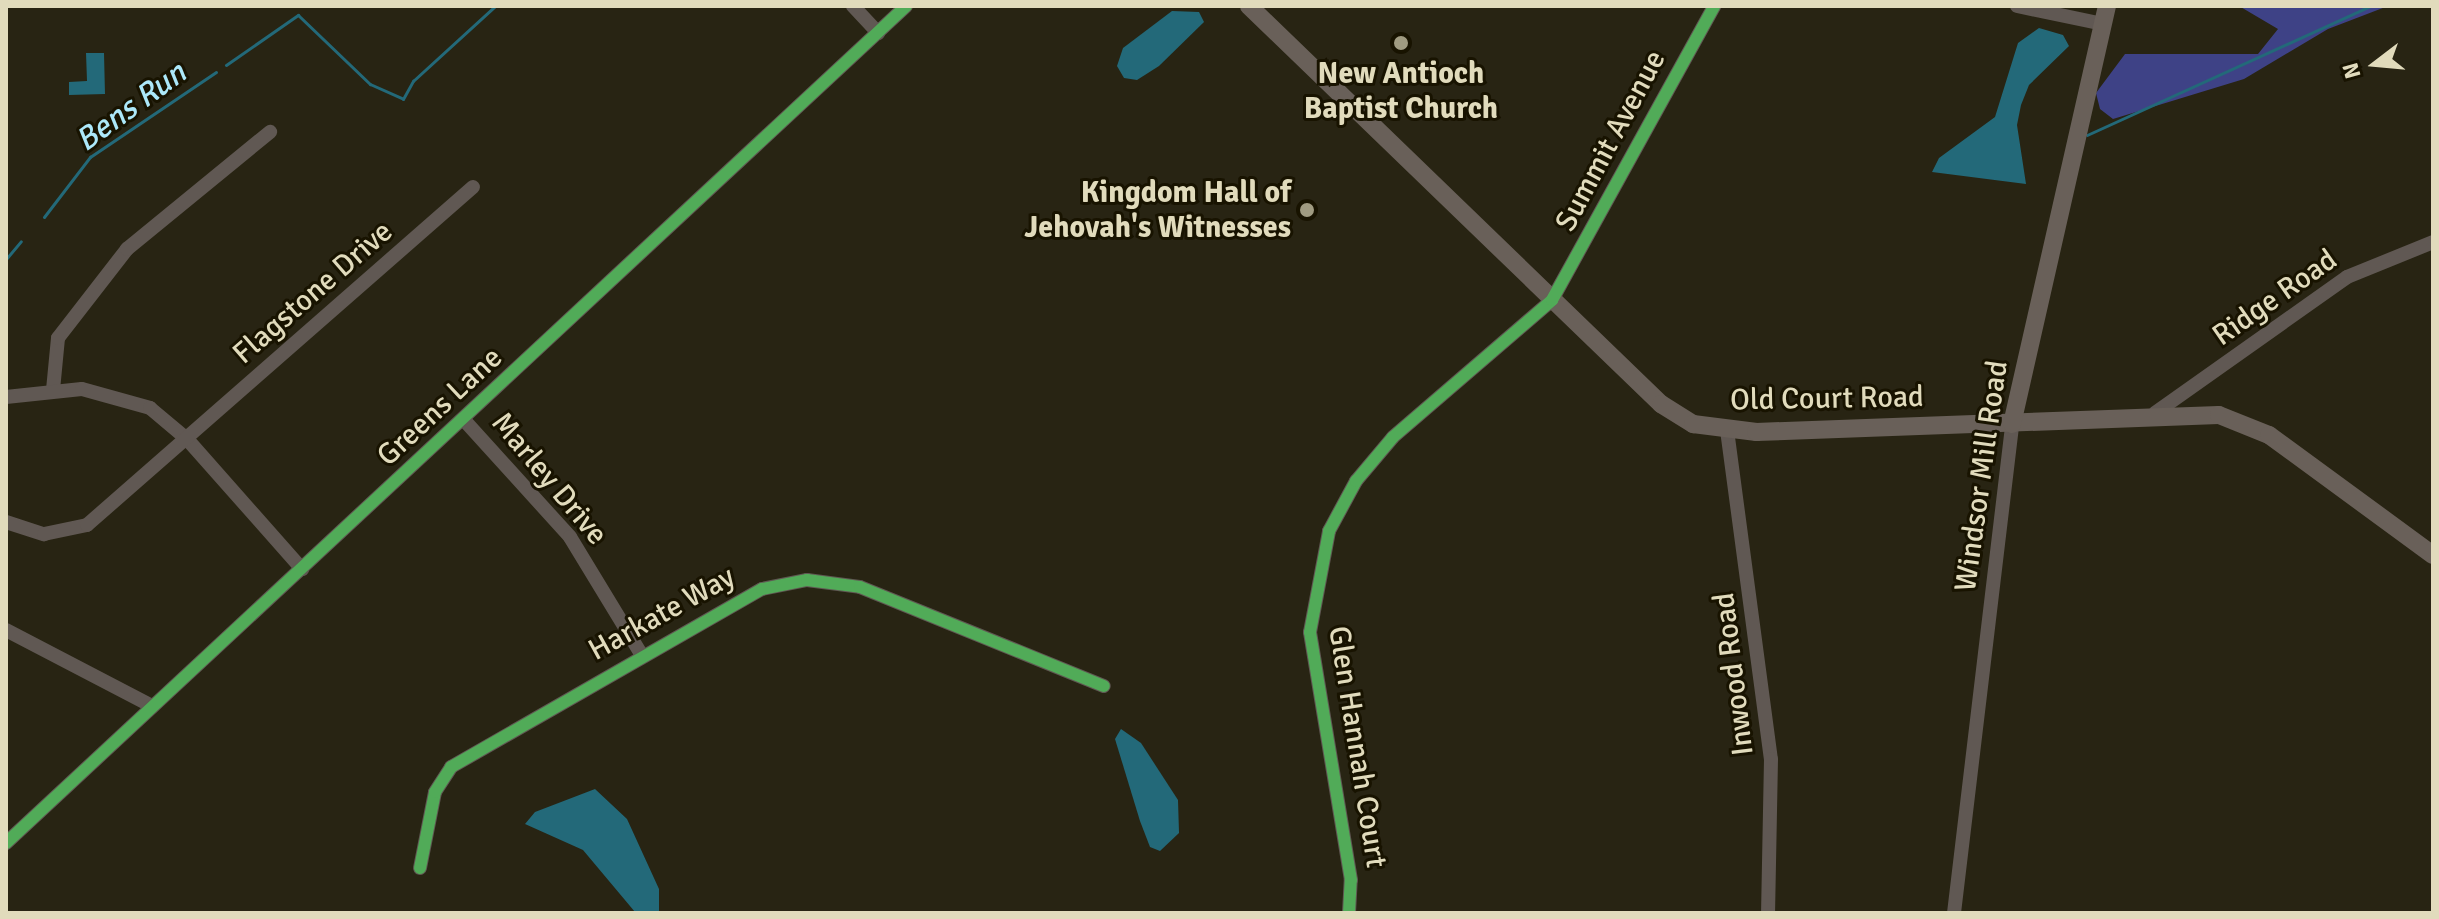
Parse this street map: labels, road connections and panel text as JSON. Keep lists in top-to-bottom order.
{
  "streets": {
    "main road": ["Old Court Road", "Windsor Mill Road"],
    "street": [
      "Summit Avenue",
      "Flagstone Drive",
      "Ridge Road",
      "Greens Lane",
      "Marley Drive",
      "Harkate Way",
      "Inwood Road",
      "Glen Hannah Court"
    ]
  },
  "crossings": [
    ["Summit Avenue", "Old Court Road"],
    ["Summit Avenue", "Glen Hannah Court"],
    ["Ridge Road", "Old Court Road"],
    ["Old Court Road", "Windsor Mill Road"],
    ["Old Court Road", "Inwood Road"],
    ["Old Court Road", "Glen Hannah Court"],
    ["Greens Lane", "Marley Drive"],
    ["Marley Drive", "Harkate Way"]
  ],
  "water": ["Bens Run"],
  "places": ["New Antioch Baptist Church", "Kingdom Hall of Jehovah's Witnesses"],
  "north": "left"
}
